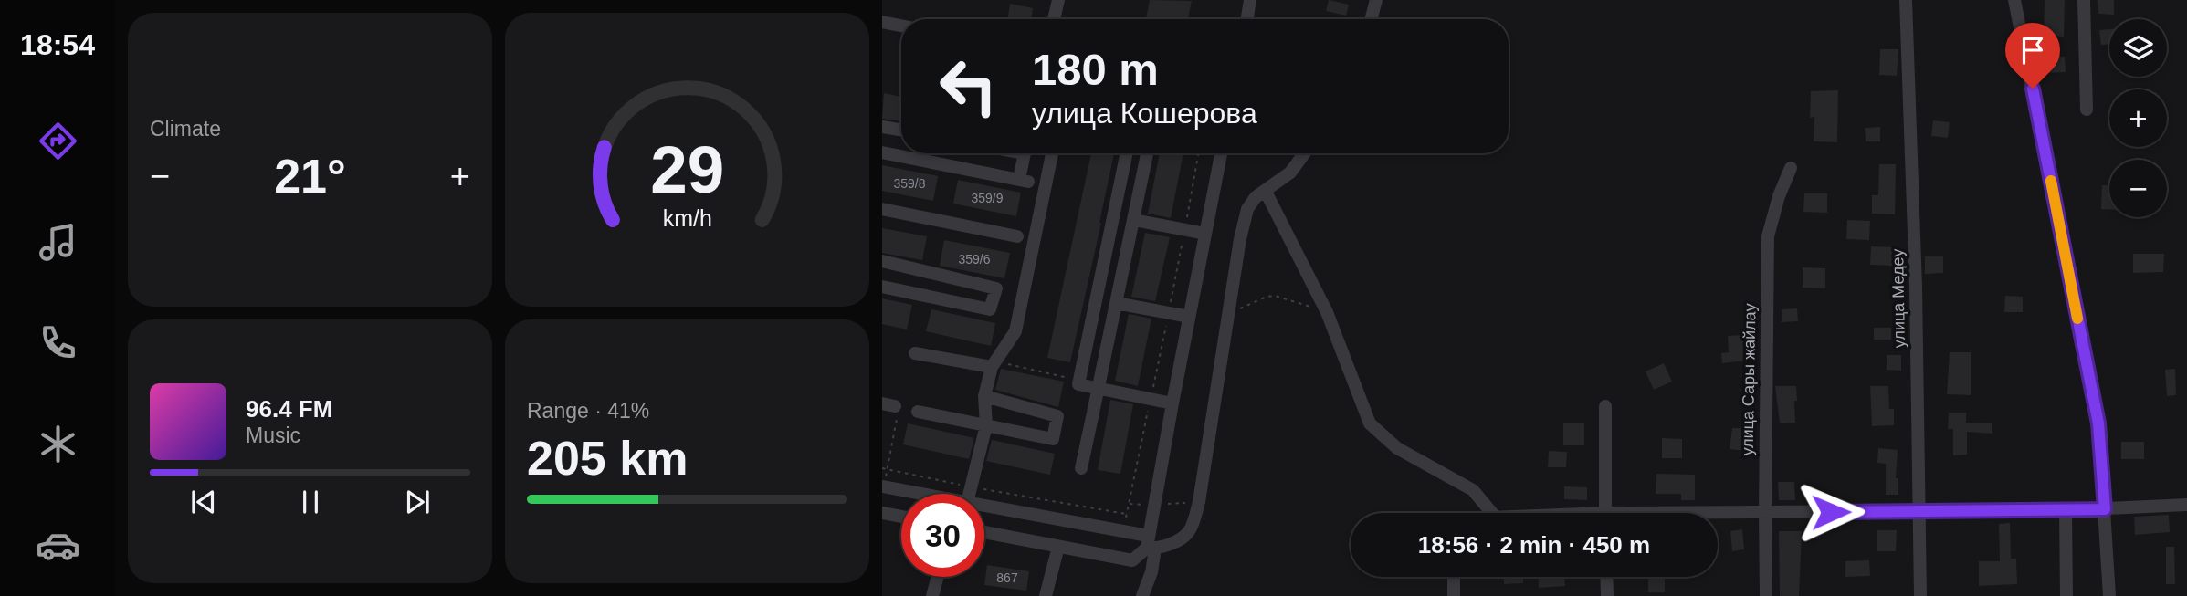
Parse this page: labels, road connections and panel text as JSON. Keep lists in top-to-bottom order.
{
  "streets": {
    "street": ["улица Медеу", "улица Сары жайлау"]
  },
  "house_numbers": [
    "359/8",
    "359/9",
    "359/6",
    "867"
  ],
  "page": {
    "tabs": "18:54",
    "tile": [
      "Climate",
      ["Range · 41%", "205 km"]
    ],
    "map_buttons": ["+", "−"],
    "turn": ["180 m", "улица Кошерова"],
    "heat": ["−", "21°", "+"],
    "song": ["96.4 FM", "Music"],
    "limit": "30",
    "trip": "18:56 · 2 min · 450 m",
    "gauge": ["29", "km/h"]
  }
}
